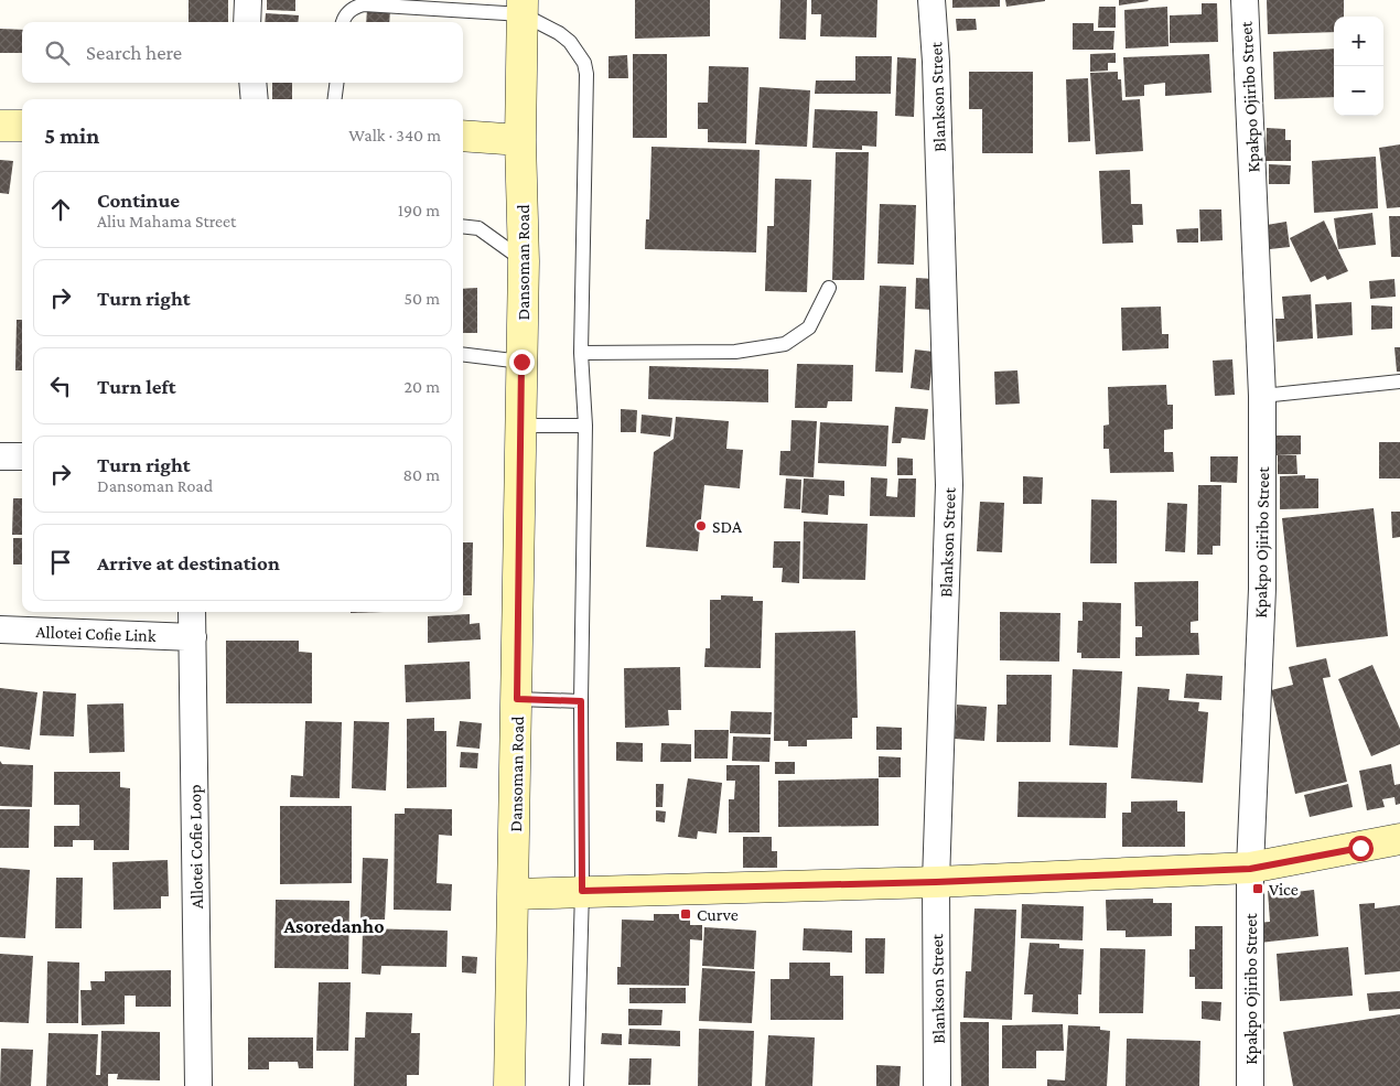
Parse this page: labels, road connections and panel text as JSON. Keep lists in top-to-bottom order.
{
  "streets": {
    "main road": ["Dansoman Road"],
    "street": [
      "Blankson Street",
      "Kpakpo Ojiribo Street",
      "Allotei Cofie Link",
      "Allotei Cofie Loop"
    ]
  },
  "crossings": [
    ["Allotei Cofie Link", "Allotei Cofie Loop"]
  ],
  "districts": ["Asoredanho"],
  "places": {
    "other": ["SDA"],
    "transit": ["Vice", "Curve"]
  },
  "page": {
    "map_buttons": ["+", "−"],
    "search": "Search here",
    "heading": ["5 min", "Walk · 340 m"],
    "list": [
      ["Continue", "Aliu Mahama Street", "190 m"],
      ["Turn right", "50 m"],
      ["Turn left", "20 m"],
      ["Turn right", "Dansoman Road", "80 m"],
      "Arrive at destination"
    ]
  }
}
